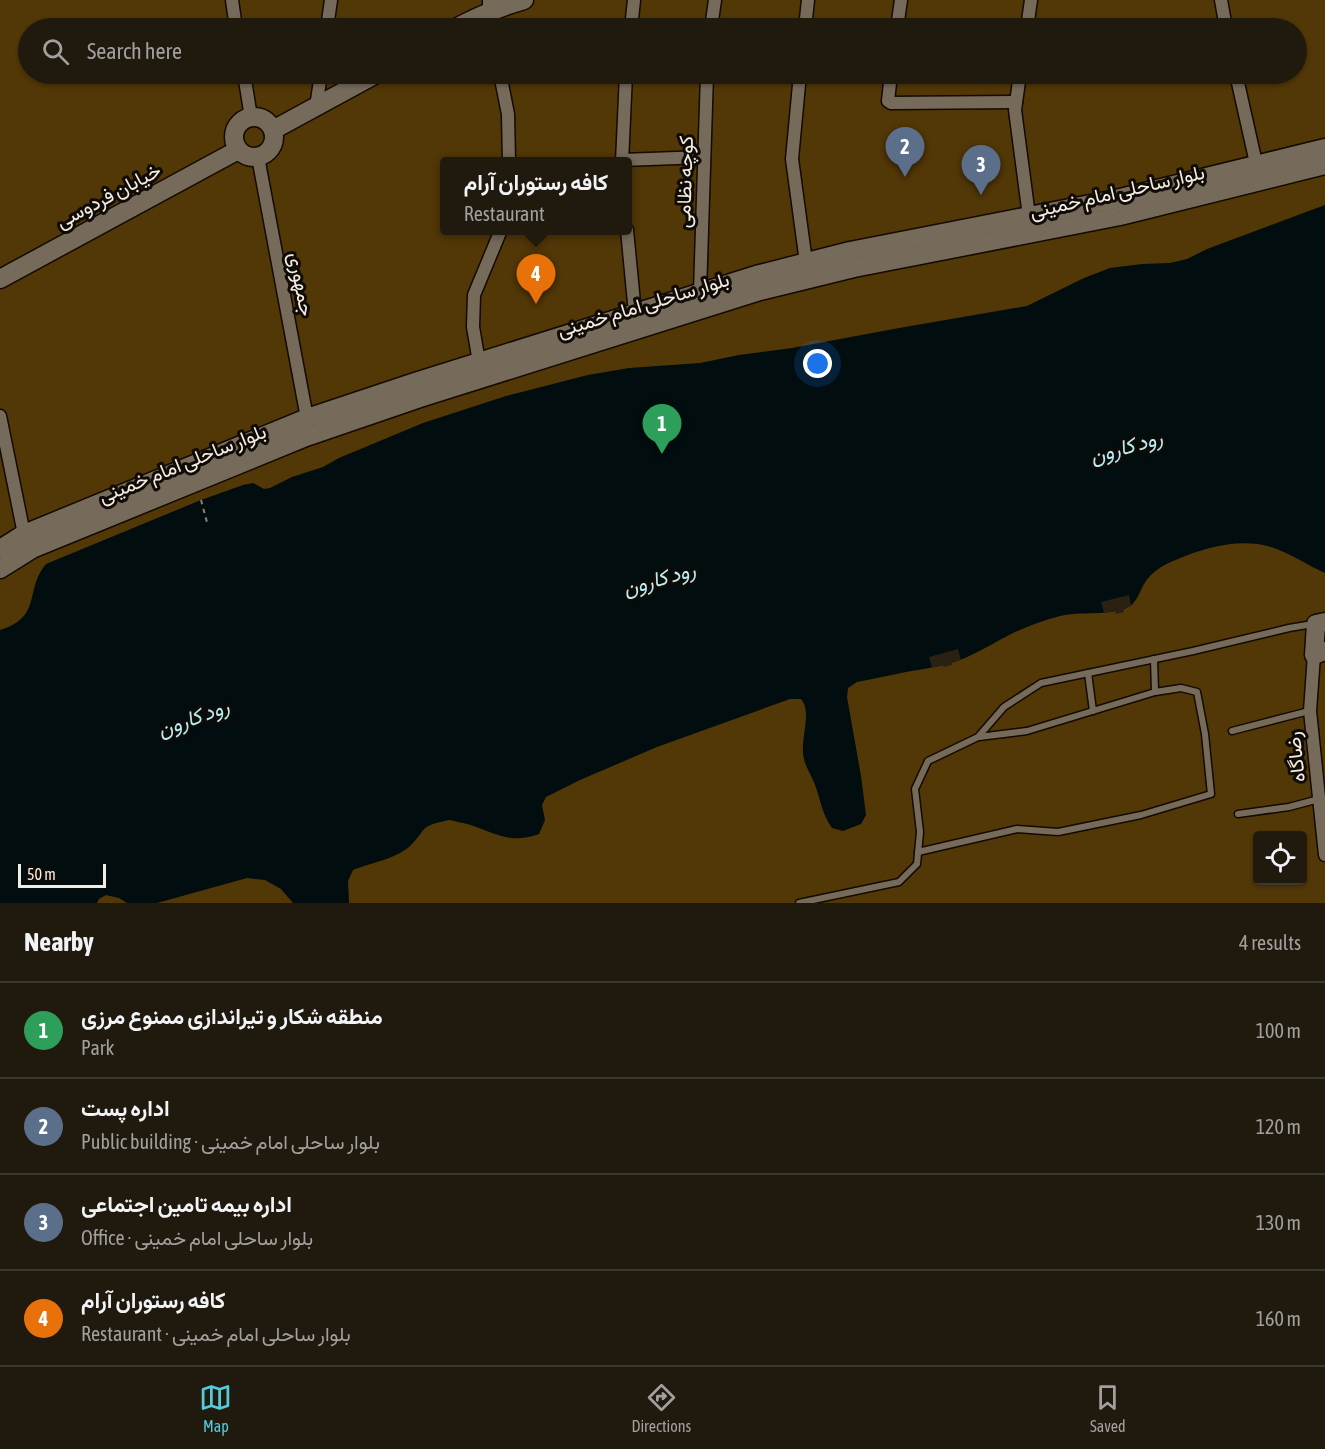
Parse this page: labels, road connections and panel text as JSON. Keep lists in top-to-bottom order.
{
  "streets": {
    "main road": ["بلوار ساحلی امام خمینی", "خیابان فردوسی"],
    "street": ["کوچه نظامی", "جمهوری", "رضاگاه"]
  },
  "crossings": [
    ["کوچه نظامی", "بلوار ساحلی امام خمینی"],
    ["بلوار ساحلی امام خمینی", "جمهوری"],
    ["خیابان فردوسی", "جمهوری"]
  ],
  "water": ["رود کارون"],
  "scale_bar": "50 m",
  "page": {
    "search": "Search here",
    "pins": [
      "2",
      "3",
      "4",
      "1"
    ],
    "popup": ["کافه رستوران آرام", "Restaurant"],
    "scale": "50 m",
    "heading": ["Nearby", "4 results"],
    "list": [
      {
        "mark": "1",
        "name": "منطقه شکار و تیراندازی ممنوع مرزی",
        "note": "Park",
        "value": "100 m"
      },
      {
        "mark": "2",
        "name": "اداره پست",
        "note": "Public building · بلوار ساحلی امام خمینی",
        "value": "120 m"
      },
      {
        "mark": "3",
        "name": "اداره بیمه تامین اجتماعی",
        "note": "Office · بلوار ساحلی امام خمینی",
        "value": "130 m"
      },
      {
        "mark": "4",
        "name": "کافه رستوران آرام",
        "note": "Restaurant · بلوار ساحلی امام خمینی",
        "value": "160 m"
      }
    ],
    "nav": ["Map", "Directions", "Saved"]
  }
}
